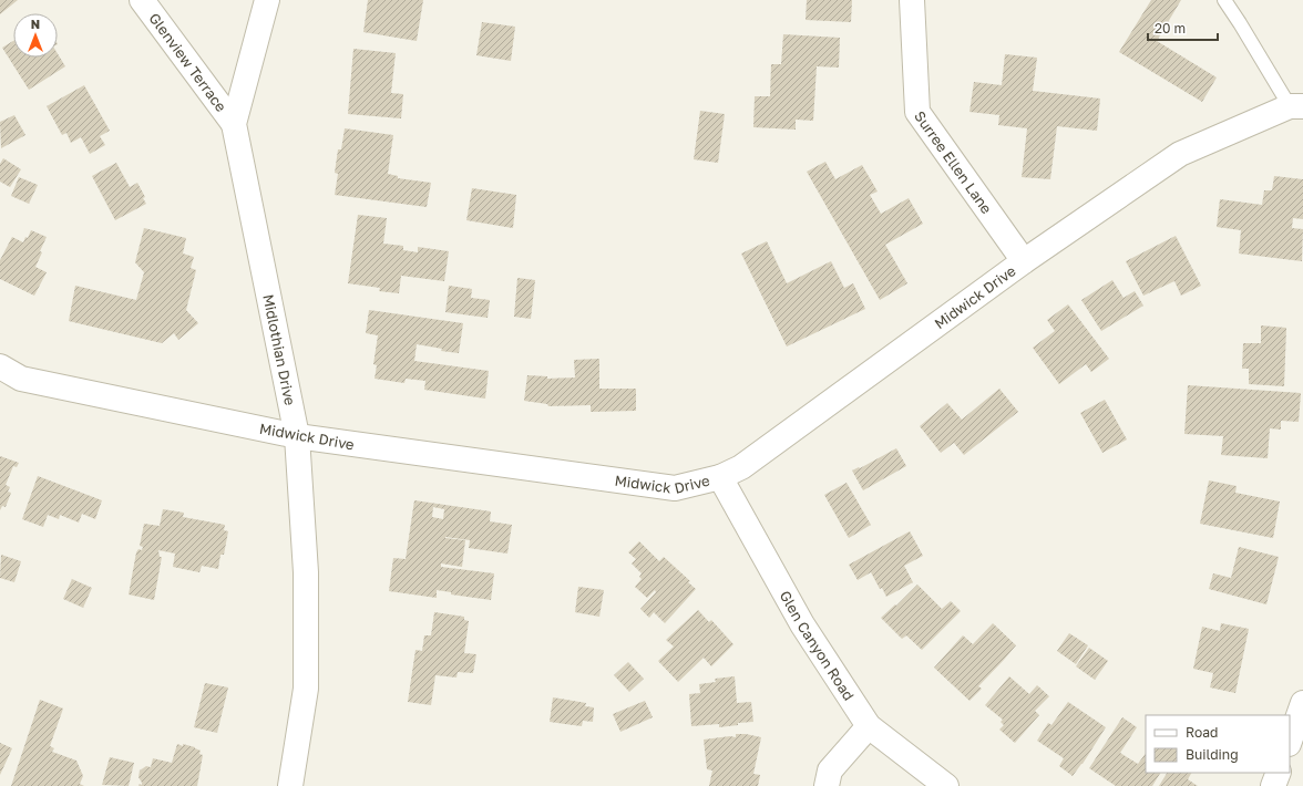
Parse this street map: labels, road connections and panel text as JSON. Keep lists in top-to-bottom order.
{
  "streets": {
    "street": [
      "Glenview Terrace",
      "Surree Ellen Lane",
      "Midwick Drive",
      "Midlothian Drive",
      "Glen Canyon Road"
    ]
  },
  "crossings": [
    ["Glenview Terrace", "Midlothian Drive"],
    ["Surree Ellen Lane", "Midwick Drive"],
    ["Midwick Drive", "Midlothian Drive"],
    ["Midwick Drive", "Glen Canyon Road"]
  ],
  "legend": ["Road", "Building"],
  "scale_bar": "20 m",
  "north": "top"
}
